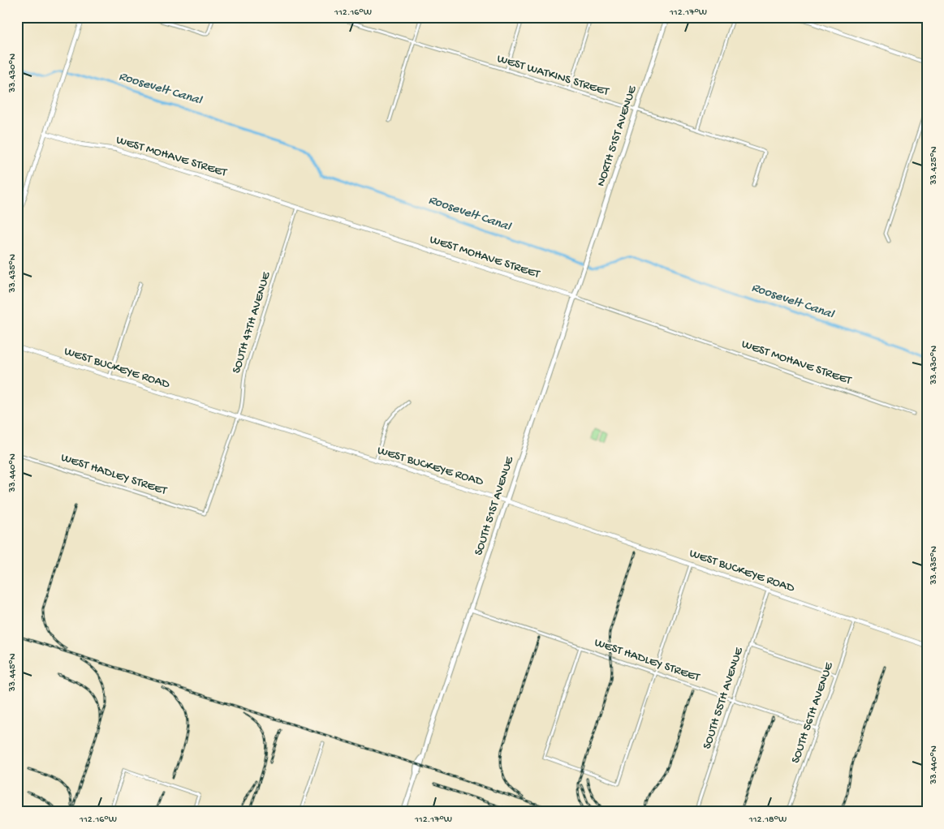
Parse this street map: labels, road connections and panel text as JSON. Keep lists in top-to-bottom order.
{
  "streets": {
    "main road": [
      "NORTH 51ST AVENUE",
      "WEST MOHAVE STREET",
      "WEST BUCKEYE ROAD",
      "SOUTH 51ST AVENUE"
    ],
    "street": [
      "WEST WATKINS STREET",
      "SOUTH 47TH AVENUE",
      "WEST HADLEY STREET",
      "SOUTH 55TH AVENUE",
      "SOUTH 56TH AVENUE"
    ]
  },
  "crossings": [
    ["WEST WATKINS STREET", "NORTH 51ST AVENUE"],
    ["NORTH 51ST AVENUE", "SOUTH 51ST AVENUE"],
    ["WEST MOHAVE STREET", "SOUTH 47TH AVENUE"],
    ["WEST MOHAVE STREET", "SOUTH 51ST AVENUE"],
    ["SOUTH 47TH AVENUE", "WEST BUCKEYE ROAD"],
    ["SOUTH 47TH AVENUE", "WEST HADLEY STREET"],
    ["WEST BUCKEYE ROAD", "SOUTH 51ST AVENUE"],
    ["WEST BUCKEYE ROAD", "SOUTH 55TH AVENUE"],
    ["WEST BUCKEYE ROAD", "SOUTH 56TH AVENUE"],
    ["WEST HADLEY STREET", "SOUTH 51ST AVENUE"],
    ["WEST HADLEY STREET", "SOUTH 55TH AVENUE"],
    ["WEST HADLEY STREET", "SOUTH 56TH AVENUE"]
  ],
  "water": ["Roosevelt Canal"],
  "coordinates": [
    "112.16°W",
    "112.17°W",
    "33.430°N",
    "33.425°N",
    "33.435°N",
    "33.440°N",
    "33.445°N",
    "112.18°W"
  ]
}
